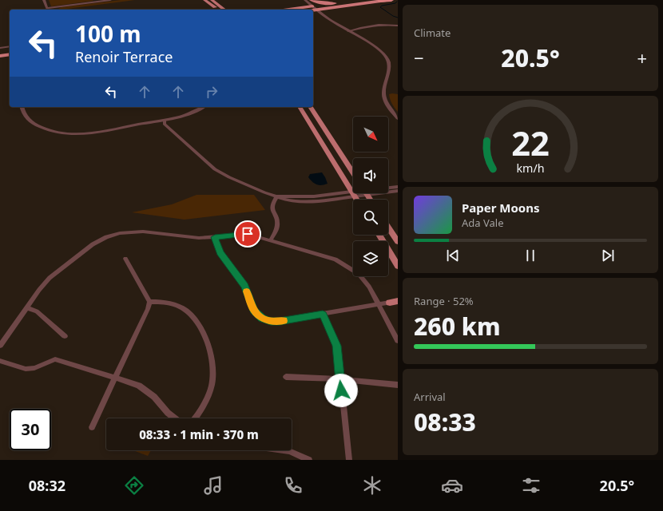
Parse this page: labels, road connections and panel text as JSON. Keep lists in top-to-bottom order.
{
  "north": "bottom right",
  "page": {
    "tile": [
      "Climate",
      ["Range · 52%", "260 km"],
      ["Arrival", "08:33"]
    ],
    "turn": ["100 m", "Renoir Terrace"],
    "heat": ["−", "20.5°", "+"],
    "song": ["Paper Moons", "Ada Vale"],
    "limit": "30",
    "trip": "08:33 · 1 min · 370 m",
    "tabs": ["08:32", "20.5°"],
    "gauge": ["22", "km/h"]
  }
}
